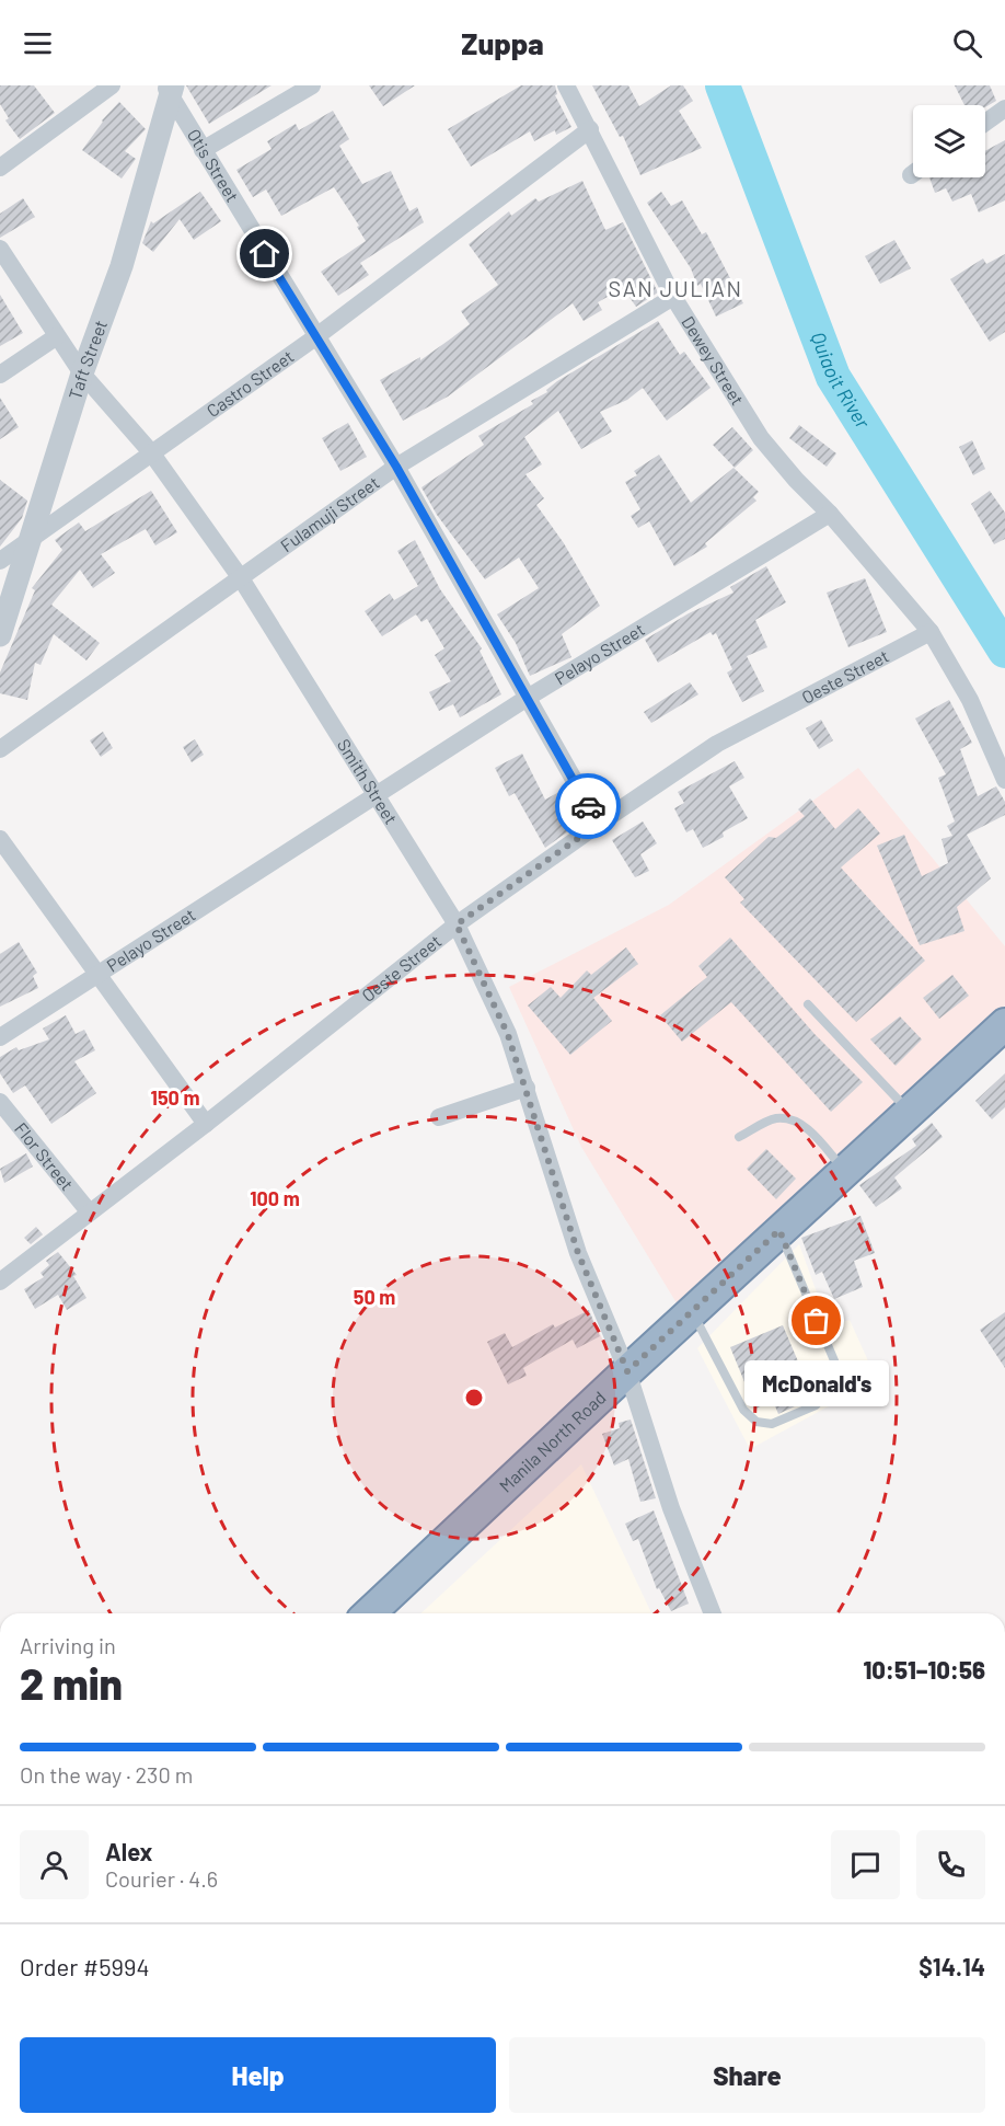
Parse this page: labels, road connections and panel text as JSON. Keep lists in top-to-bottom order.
{
  "streets": {
    "highway": ["Manila North Road"],
    "street": [
      "Otis Street",
      "Taft Street",
      "Dewey Street",
      "Castro Street",
      "Fulamuji Street",
      "Pelayo Street",
      "Oeste Street",
      "Smith Street",
      "Flor Street"
    ]
  },
  "crossings": [
    ["Otis Street", "Taft Street"],
    ["Otis Street", "Castro Street"],
    ["Otis Street", "Fulamuji Street"],
    ["Otis Street", "Pelayo Street"],
    ["Otis Street", "Oeste Street"],
    ["Taft Street", "Castro Street"],
    ["Taft Street", "Smith Street"],
    ["Dewey Street", "Castro Street"],
    ["Dewey Street", "Fulamuji Street"],
    ["Dewey Street", "Pelayo Street"],
    ["Castro Street", "Smith Street"],
    ["Fulamuji Street", "Smith Street"],
    ["Pelayo Street", "Smith Street"],
    ["Oeste Street", "Smith Street"],
    ["Oeste Street", "Flor Street"],
    ["Smith Street", "Manila North Road"]
  ],
  "districts": ["SAN JULIAN"],
  "water": ["Quiaoit River"],
  "places": ["McDonald's"],
  "page": {
    "header": "Zuppa",
    "bubble": "McDonald's",
    "heading": ["2 min", "Arriving in", "10:51–10:56"],
    "panel": [
      "Alex",
      "Courier · 4.6",
      "Order #5994",
      "$14.14"
    ],
    "bar": "On the way · 230 m",
    "buttons": ["Help", "Share"]
  },
  "rings": ["150 m", "100 m", "50 m"]
}
